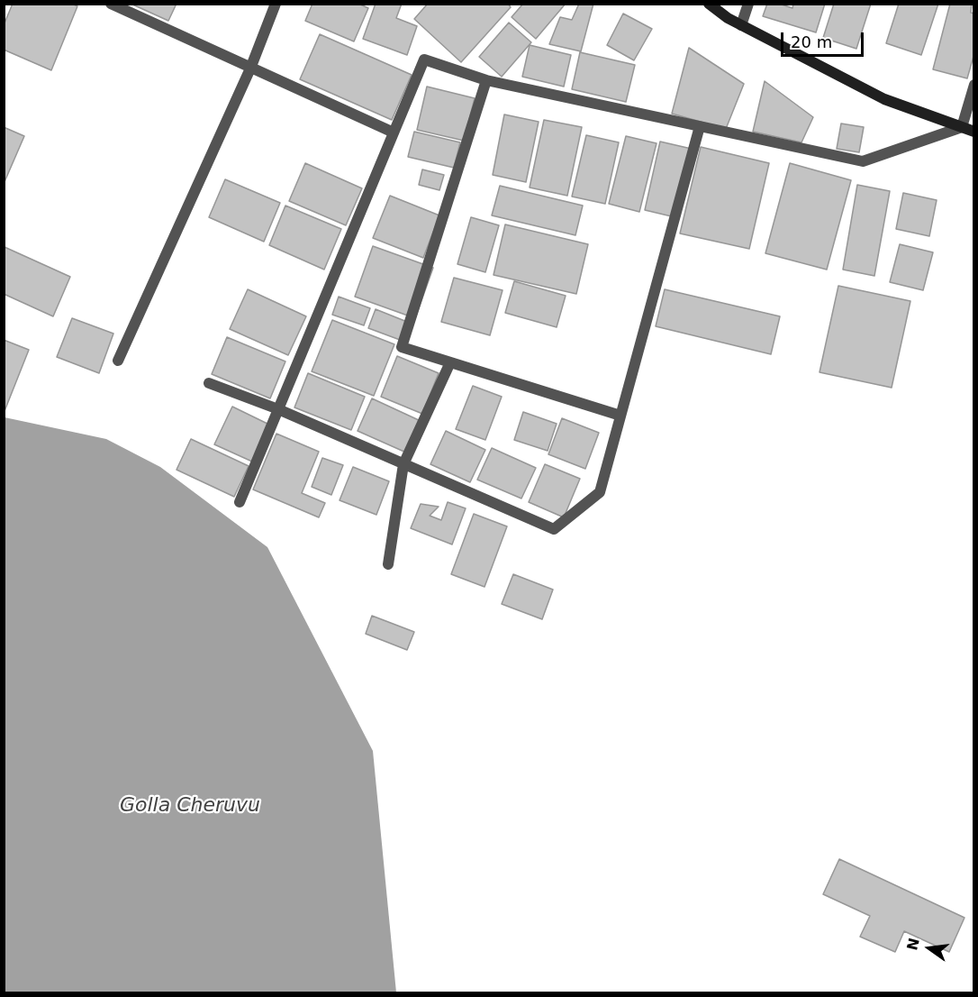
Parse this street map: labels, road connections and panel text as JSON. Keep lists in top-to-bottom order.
{
  "water": ["Golla Cheruvu"],
  "scale_bar": "20 m",
  "north": "left"
}
